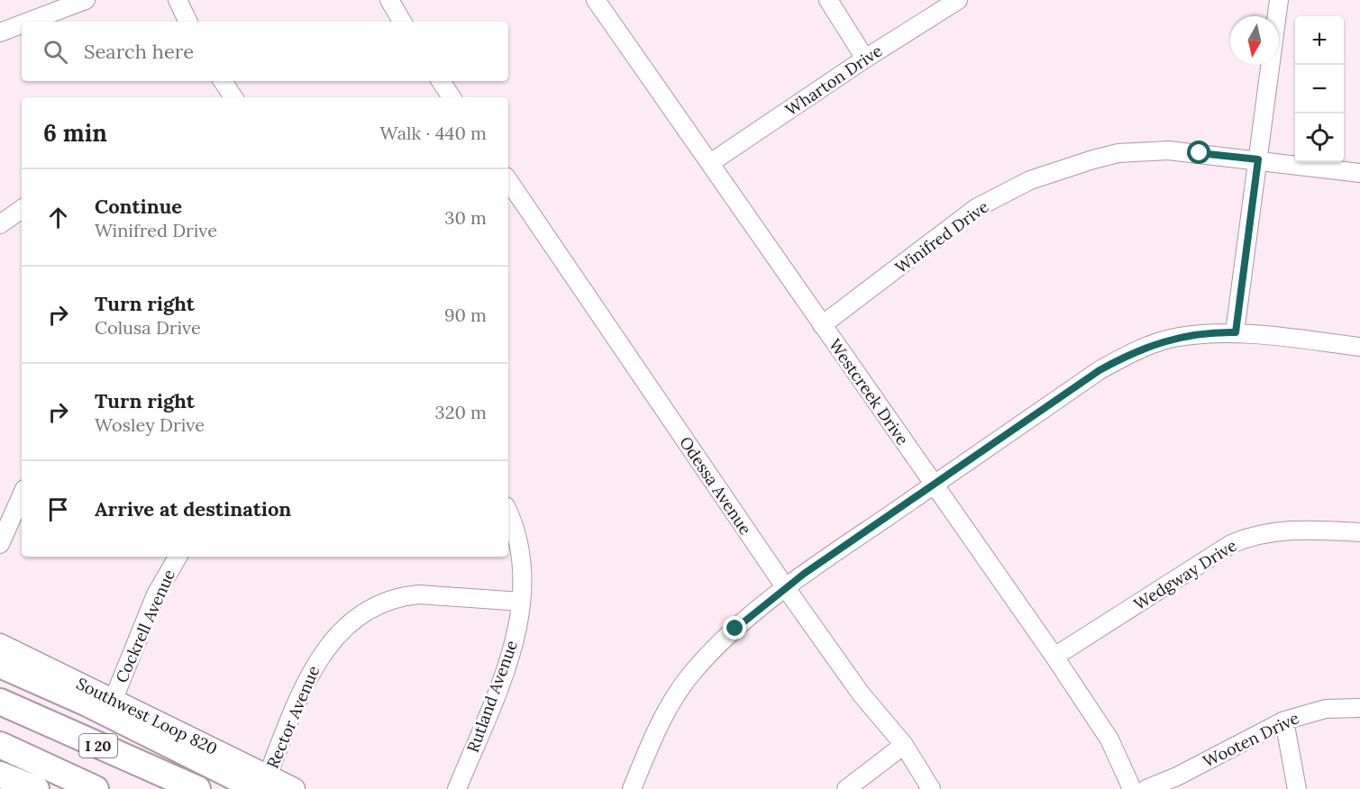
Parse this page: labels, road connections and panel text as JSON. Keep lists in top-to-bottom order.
{
  "streets": {
    "highway": ["I 20"],
    "main road": ["Southwest Loop 820"],
    "street": [
      "Wharton Drive",
      "Winifred Drive",
      "Westcreek Drive",
      "Odessa Avenue",
      "Wedgway Drive",
      "Cockrell Avenue",
      "Rutland Avenue",
      "Rector Avenue",
      "Wooten Drive"
    ]
  },
  "crossings": [
    ["Wharton Drive", "Westcreek Drive"],
    ["Winifred Drive", "Westcreek Drive"],
    ["Westcreek Drive", "Wedgway Drive"],
    ["Cockrell Avenue", "Southwest Loop 820"],
    ["Rutland Avenue", "Rector Avenue"],
    ["Southwest Loop 820", "Rector Avenue"]
  ],
  "north": "bottom",
  "page": {
    "map_buttons": ["+", "−"],
    "search": "Search here",
    "heading": ["6 min", "Walk · 440 m"],
    "list": [
      ["Continue", "Winifred Drive", "30 m"],
      ["Turn right", "Colusa Drive", "90 m"],
      ["Turn right", "Wosley Drive", "320 m"],
      "Arrive at destination"
    ]
  }
}
